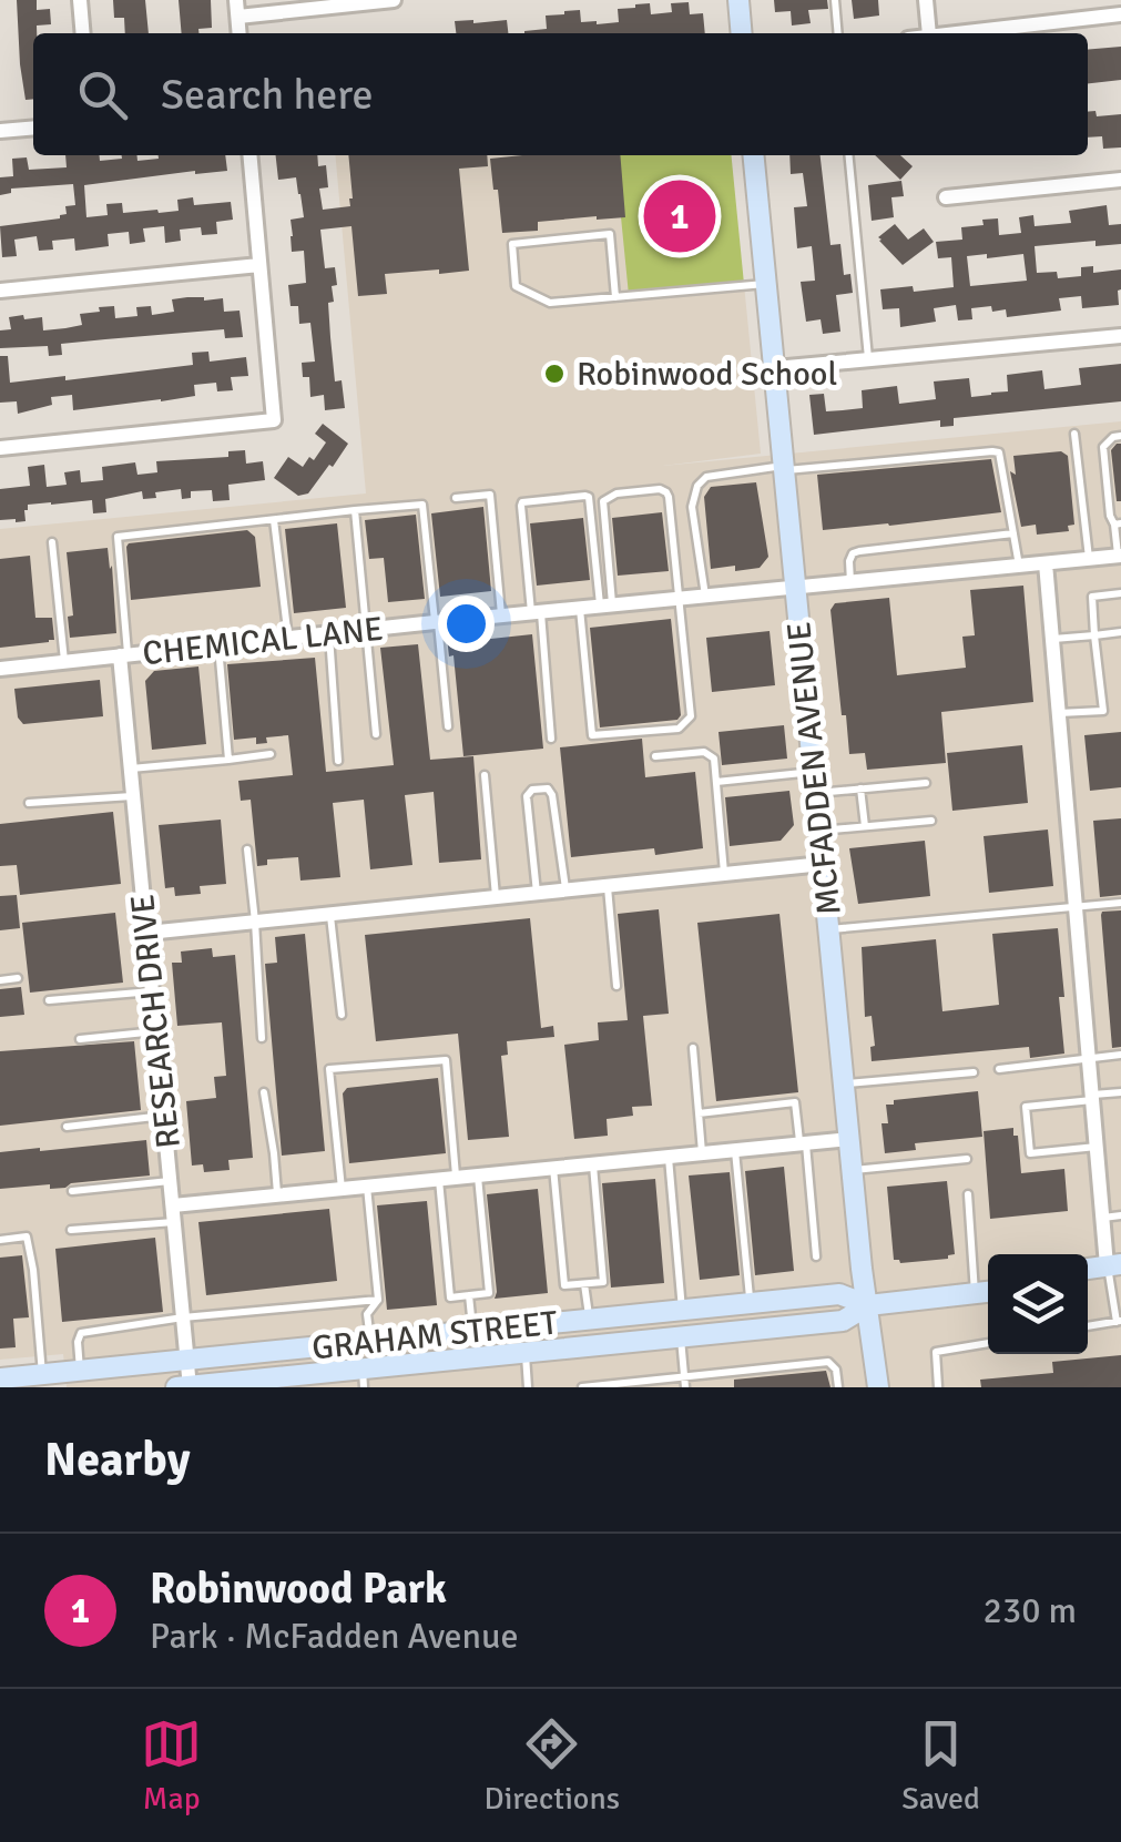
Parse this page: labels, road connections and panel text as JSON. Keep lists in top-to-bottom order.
{
  "streets": {
    "street": [
      "CHEMICAL LANE",
      "MCFADDEN AVENUE",
      "RESEARCH DRIVE",
      "GRAHAM STREET"
    ]
  },
  "crossings": [
    ["CHEMICAL LANE", "MCFADDEN AVENUE"],
    ["CHEMICAL LANE", "RESEARCH DRIVE"],
    ["MCFADDEN AVENUE", "GRAHAM STREET"],
    ["RESEARCH DRIVE", "GRAHAM STREET"]
  ],
  "places": ["Robinwood School"],
  "page": {
    "search": "Search here",
    "pins": "1",
    "heading": "Nearby",
    "list": [
      {
        "mark": "1",
        "name": "Robinwood Park",
        "note": "Park · McFadden Avenue",
        "value": "230 m"
      }
    ],
    "nav": ["Map", "Directions", "Saved"]
  }
}
